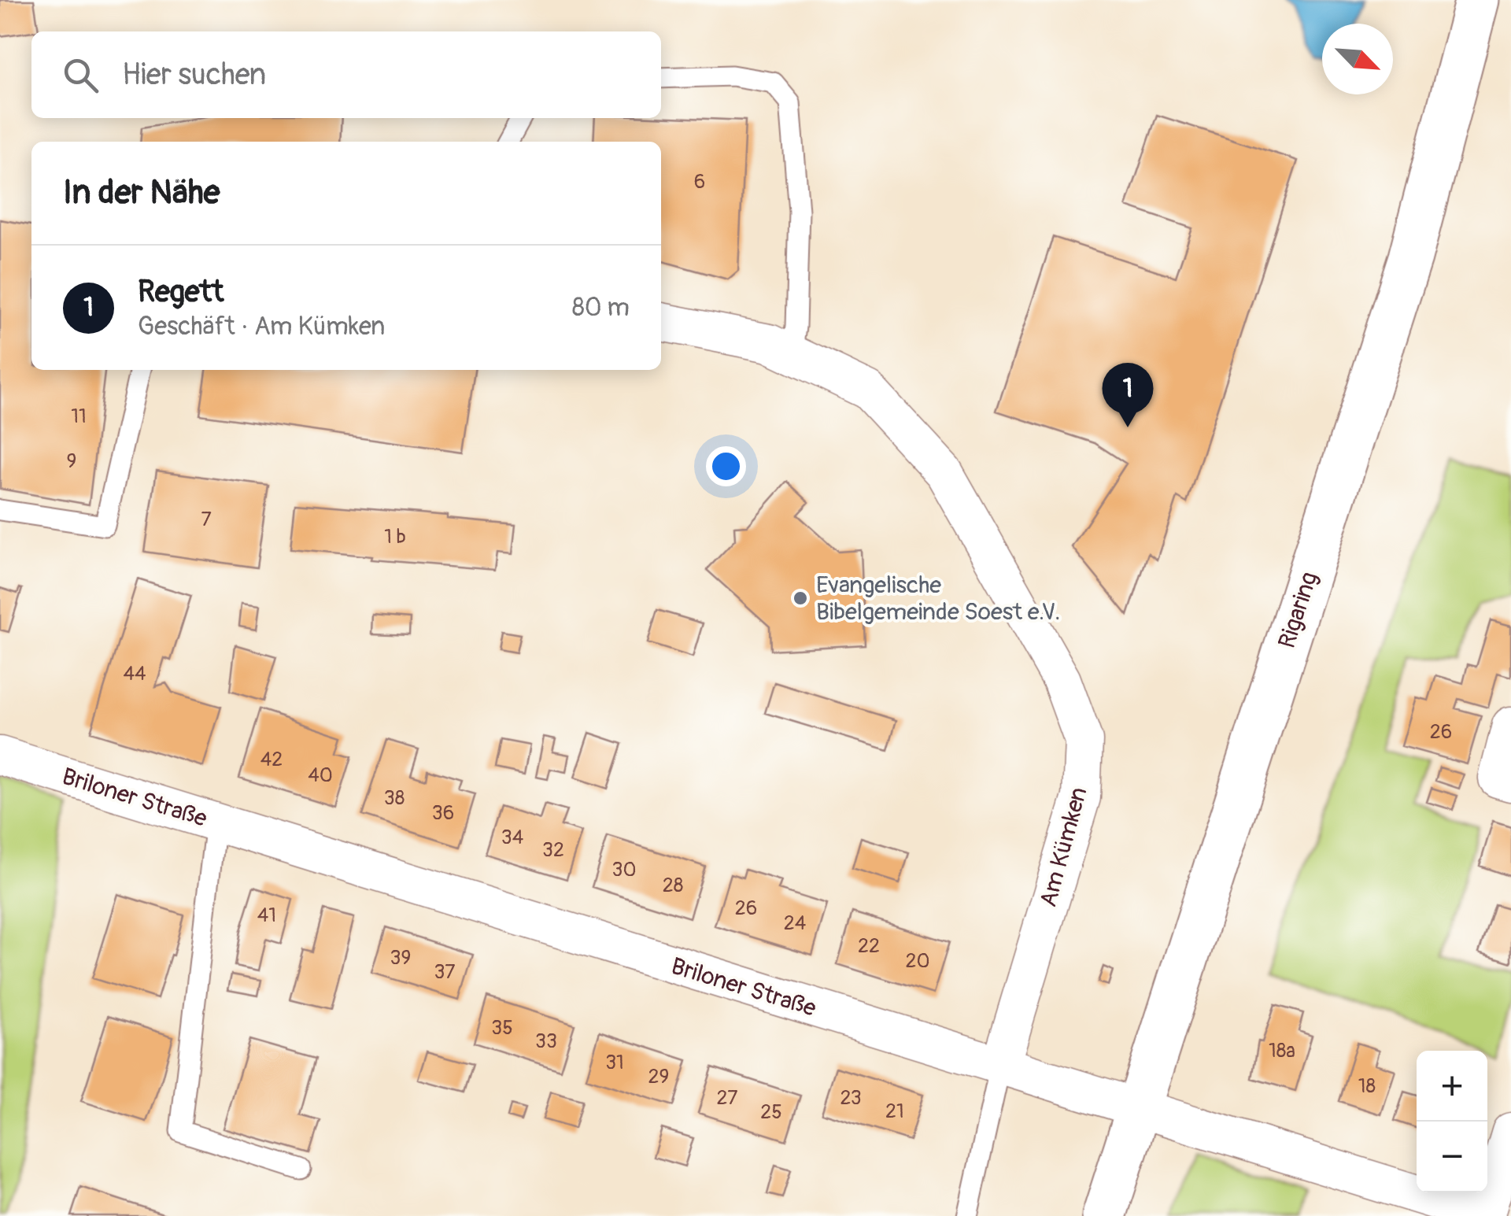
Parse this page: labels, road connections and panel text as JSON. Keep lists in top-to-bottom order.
{
  "streets": {
    "main road": ["Rigaring"],
    "street": ["Briloner Straße", "Am Kümken"]
  },
  "crossings": [
    ["Rigaring", "Briloner Straße"],
    ["Briloner Straße", "Am Kümken"]
  ],
  "places": ["Evangelische Bibelgemeinde Soest e.V."],
  "house_numbers": [
    "6",
    "11",
    "9",
    "7",
    "1 b",
    "44",
    "26",
    "42",
    "40",
    "38",
    "36",
    "34",
    "32",
    "30",
    "28",
    "26",
    "41",
    "24",
    "22",
    "39",
    "20",
    "37",
    "35",
    "33",
    "18a",
    "31",
    "29",
    "18",
    "27",
    "23",
    "21",
    "25"
  ],
  "north": "bottom right",
  "page": {
    "search": "Hier suchen",
    "heading": "In der Nähe",
    "list": [
      {
        "mark": "1",
        "name": "Regett",
        "note": "Geschäft · Am Kümken",
        "value": "80 m"
      }
    ],
    "pins": "1",
    "map_buttons": ["+", "−"]
  }
}
